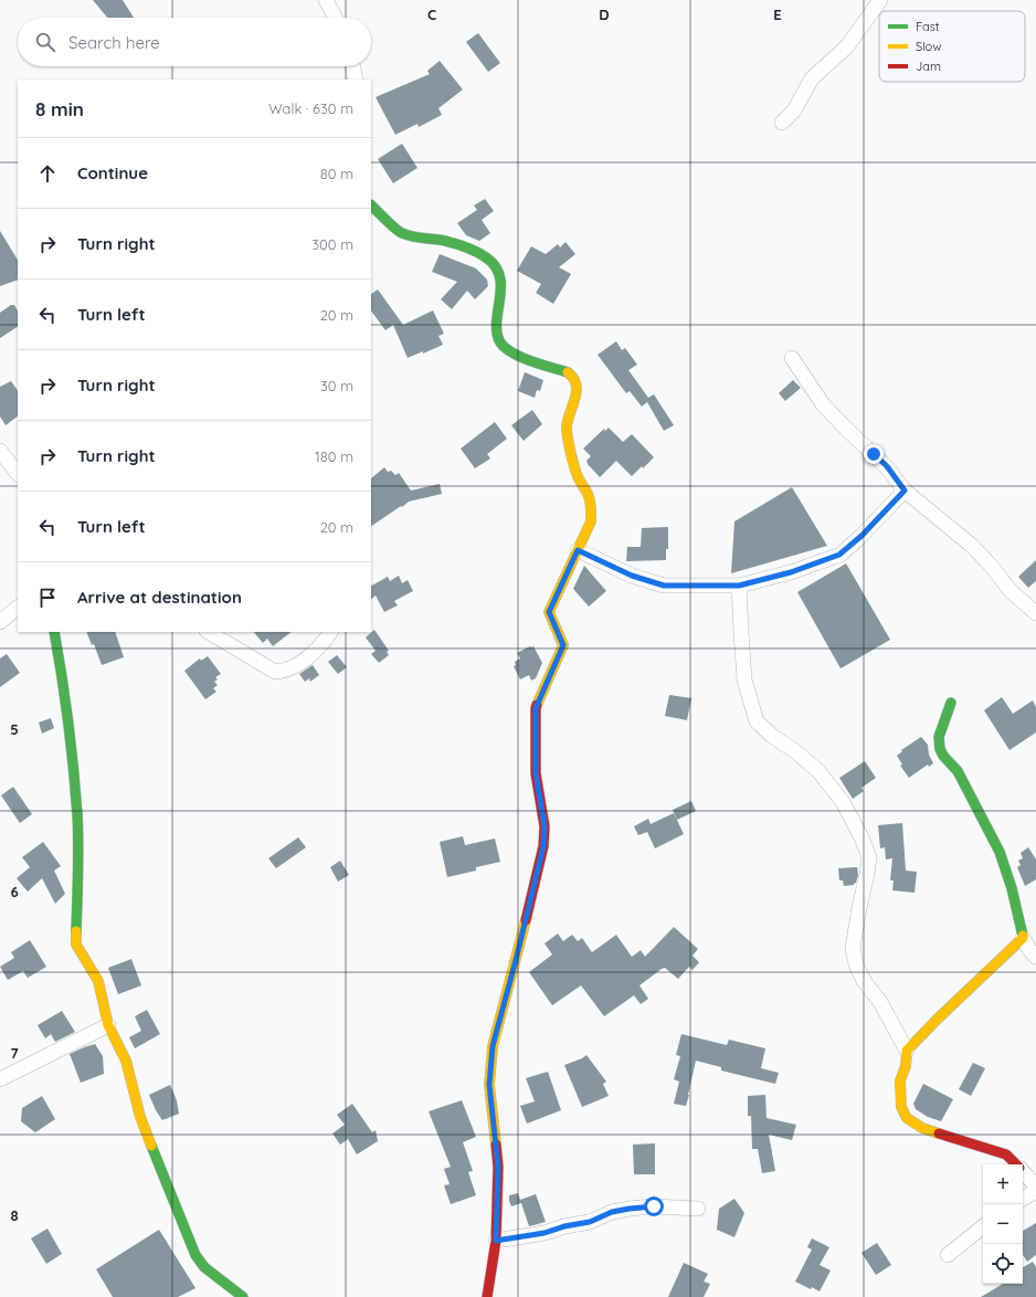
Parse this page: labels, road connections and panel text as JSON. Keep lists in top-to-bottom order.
{
  "legend": ["Fast", "Slow", "Jam"],
  "page": {
    "search": "Search here",
    "heading": ["8 min", "Walk · 630 m"],
    "list": [
      ["Continue", "80 m"],
      ["Turn right", "300 m"],
      ["Turn left", "20 m"],
      ["Turn right", "30 m"],
      ["Turn right", "180 m"],
      ["Turn left", "20 m"],
      "Arrive at destination"
    ],
    "map_buttons": ["+", "−"]
  },
  "grid": {
    "columns": ["C", "D", "E"],
    "rows": [
      "5",
      "6",
      "7",
      "8"
    ]
  }
}
